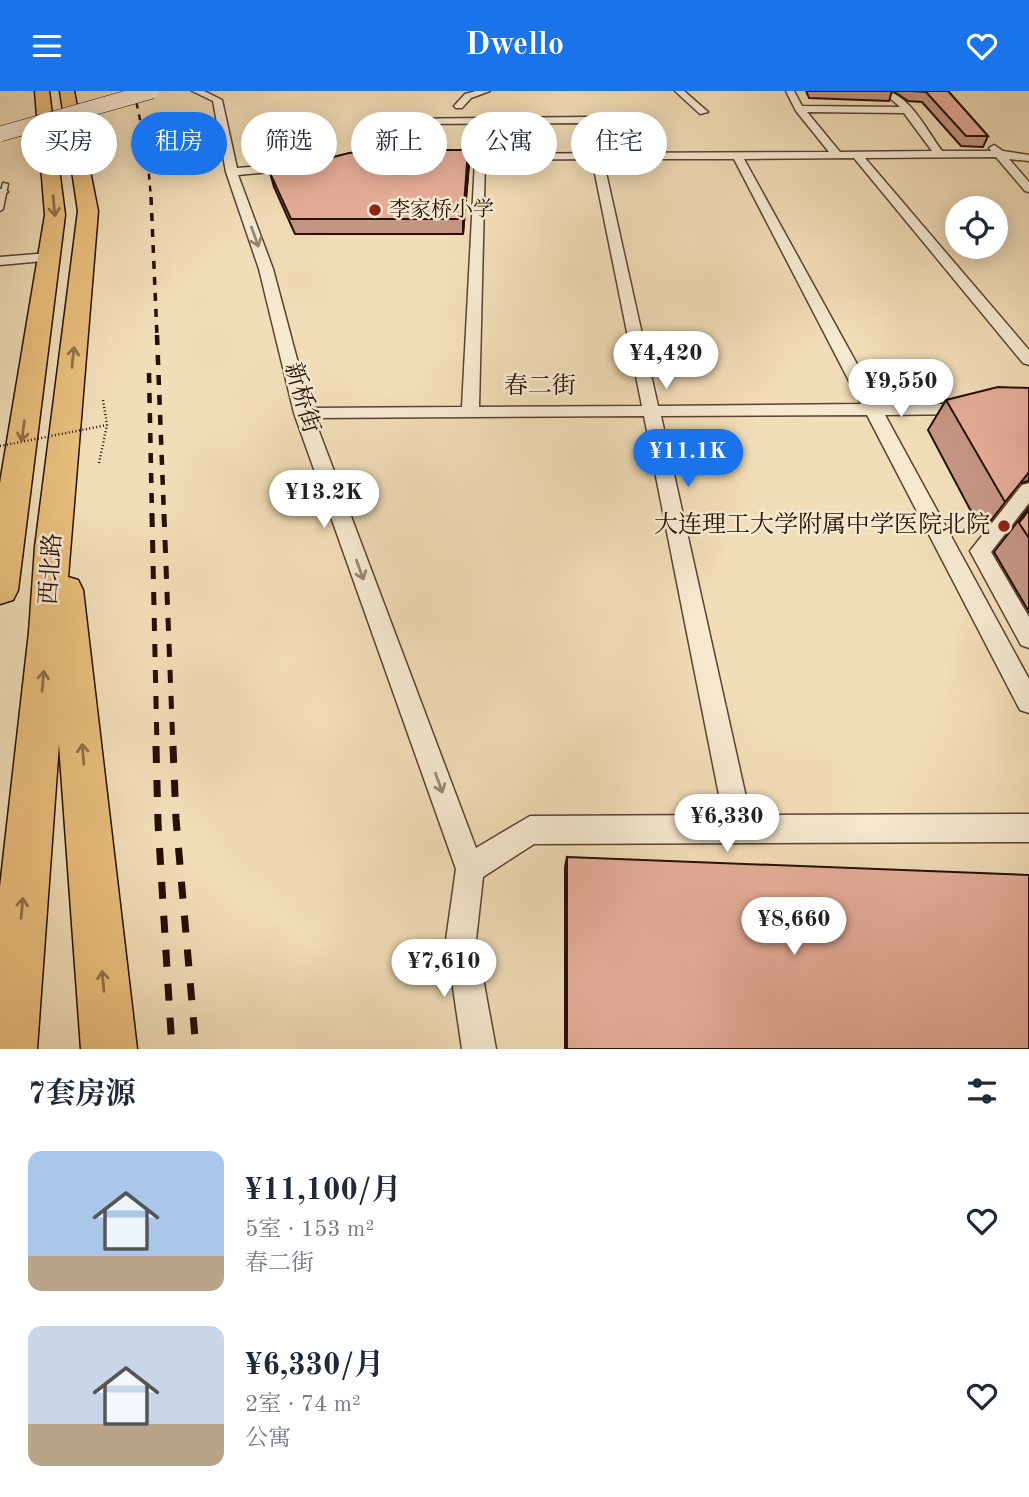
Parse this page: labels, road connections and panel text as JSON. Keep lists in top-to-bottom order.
{
  "streets": {
    "highway": ["西北路"],
    "street": ["春二街", "新桥街"]
  },
  "crossings": [
    ["春二街", "新桥街"]
  ],
  "one_way": ["新桥街"],
  "places": ["李家桥小学", "大连理工大学附属中学医院北院"],
  "page": {
    "header": "Dwello",
    "chip": [
      "买房",
      "租房",
      "筛选",
      "新上",
      "公寓",
      "住宅"
    ],
    "price": [
      "¥4,420",
      "¥9,550",
      "¥11.1K",
      "¥13.2K",
      "¥6,330",
      "¥8,660",
      "¥7,610"
    ],
    "heading": "7套房源",
    "list": [
      {
        "name": "¥11,100/月",
        "note": "5室 · 153 m² · 春二街"
      },
      {
        "name": "¥6,330/月",
        "note": "2室 · 74 m² · 公寓"
      }
    ]
  }
}
